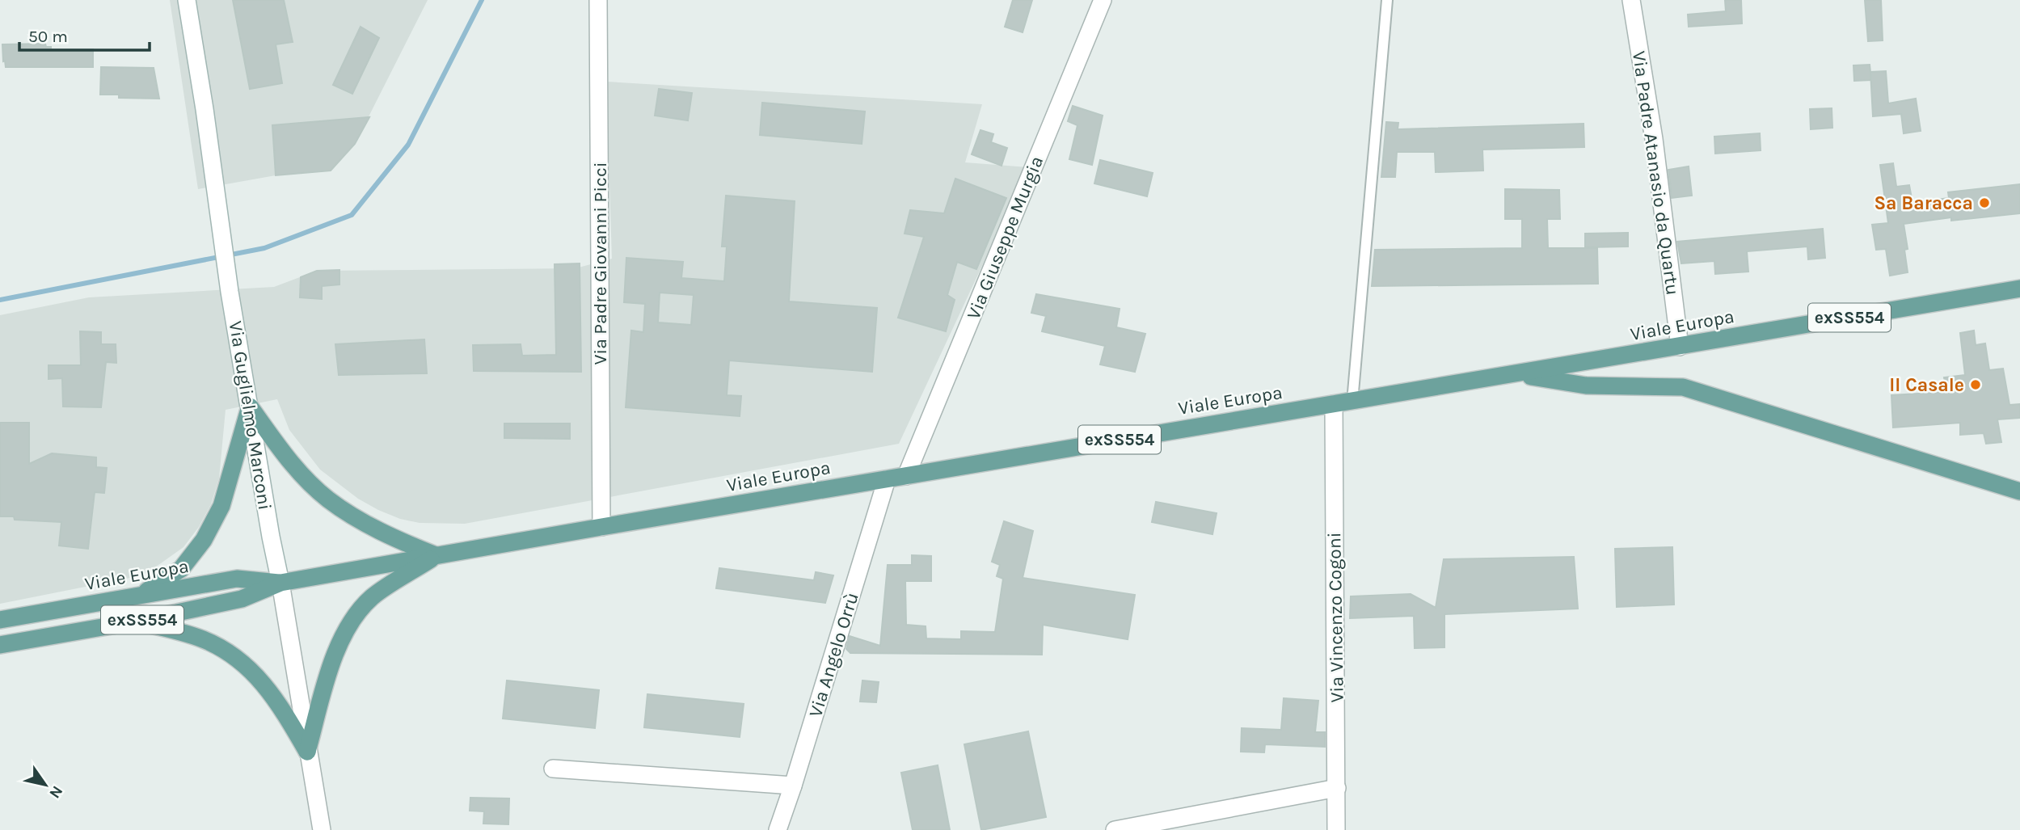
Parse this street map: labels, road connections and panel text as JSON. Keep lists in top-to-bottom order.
{
  "streets": {
    "main road": ["exSS554", "Viale Europa"],
    "street": [
      "Via Padre Atanasio da Quartu",
      "Via Giuseppe Murgia",
      "Via Padre Giovanni Picci",
      "Via Guglielmo Marconi",
      "Via Vincenzo Cogoni",
      "Via Angelo Orrù"
    ]
  },
  "crossings": [
    ["Via Padre Atanasio da Quartu", "Viale Europa"],
    ["Via Giuseppe Murgia", "Viale Europa"],
    ["Via Padre Giovanni Picci", "Viale Europa"],
    ["Viale Europa", "Via Guglielmo Marconi"],
    ["Viale Europa", "Via Vincenzo Cogoni"],
    ["Viale Europa", "Via Angelo Orrù"]
  ],
  "places": ["Sa Baracca", "Il Casale"],
  "scale_bar": "50 m",
  "north": "bottom right"
}
